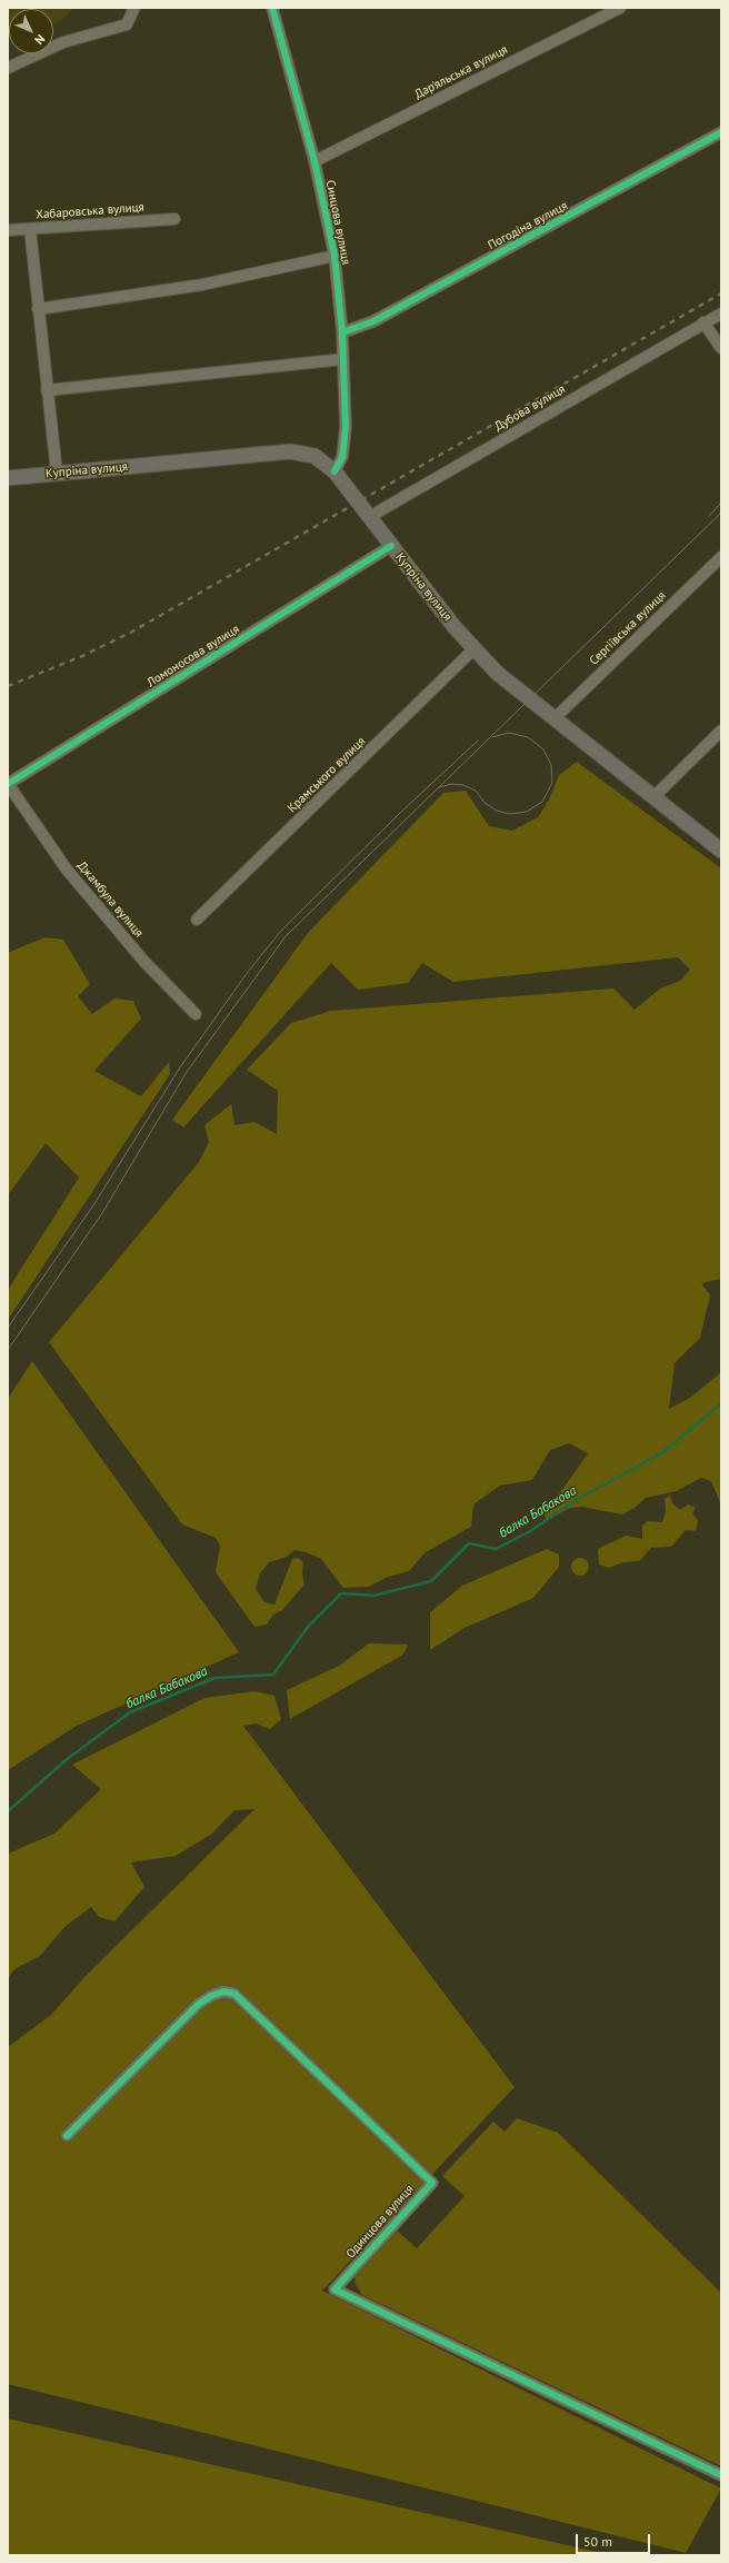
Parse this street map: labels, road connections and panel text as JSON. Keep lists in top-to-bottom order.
{
  "streets": {
    "main road": ["Купріна вулиця"],
    "street": [
      "Дар’яльська вулиця",
      "Хабаровська вулиця",
      "Синцова вулиця",
      "Погодіна вулиця",
      "Дубова вулиця",
      "Сергіївська вулиця",
      "Ломоносова вулиця",
      "Крамського вулиця",
      "Джамбула вулиця",
      "Одинцова вулиця"
    ]
  },
  "crossings": [
    ["Дар’яльська вулиця", "Синцова вулиця"],
    ["Синцова вулиця", "Погодіна вулиця"],
    ["Синцова вулиця", "Купріна вулиця"],
    ["Дубова вулиця", "Купріна вулиця"],
    ["Купріна вулиця", "Сергіївська вулиця"],
    ["Купріна вулиця", "Ломоносова вулиця"],
    ["Купріна вулиця", "Крамського вулиця"],
    ["Ломоносова вулиця", "Джамбула вулиця"]
  ],
  "water": ["балка Бабакова"],
  "scale_bar": "50 m",
  "north": "bottom right"
}
